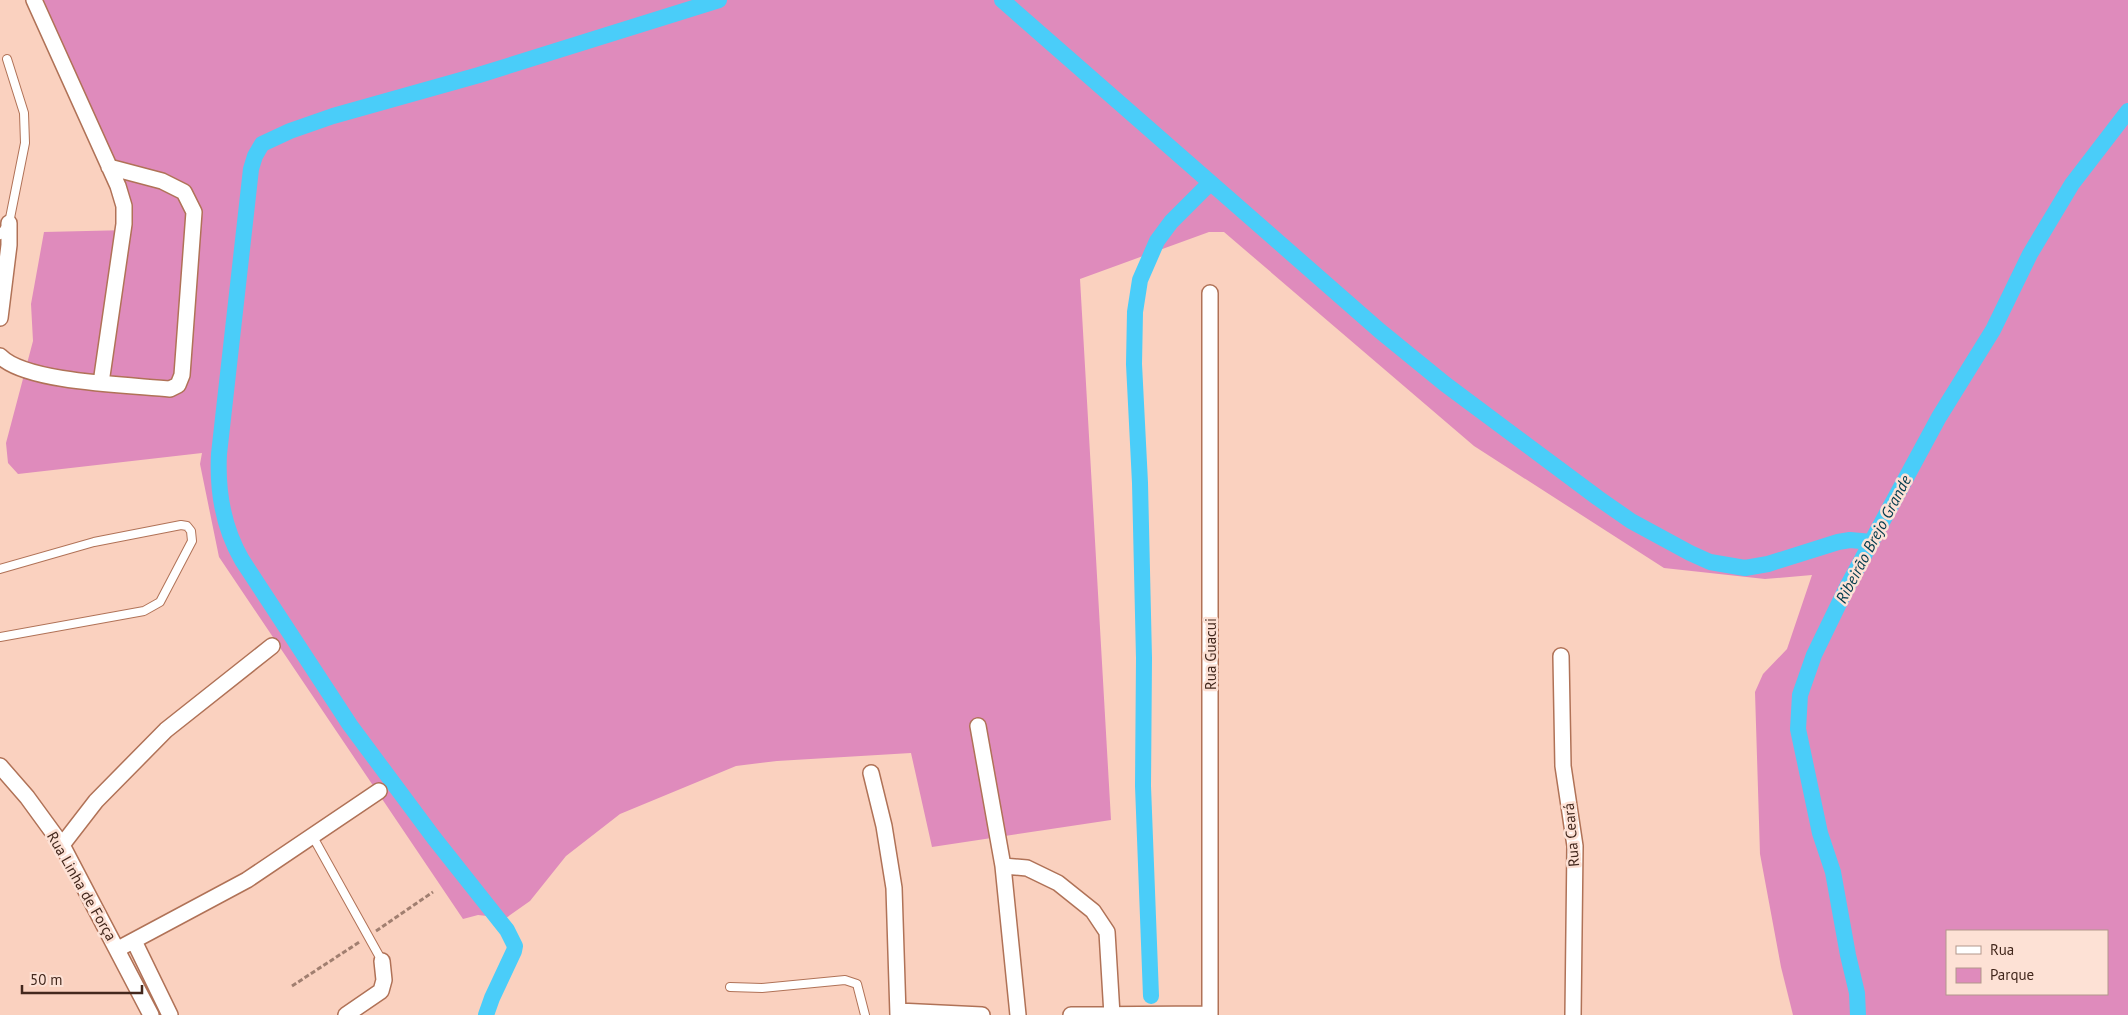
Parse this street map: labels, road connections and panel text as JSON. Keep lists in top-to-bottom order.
{
  "streets": {
    "street": ["Rua Guacui", "Rua Ceará", "Rua Linha de Força"]
  },
  "water": ["Ribeirão Brejo Grande"],
  "legend": ["Rua", "Parque"],
  "scale_bar": "50 m"
}
